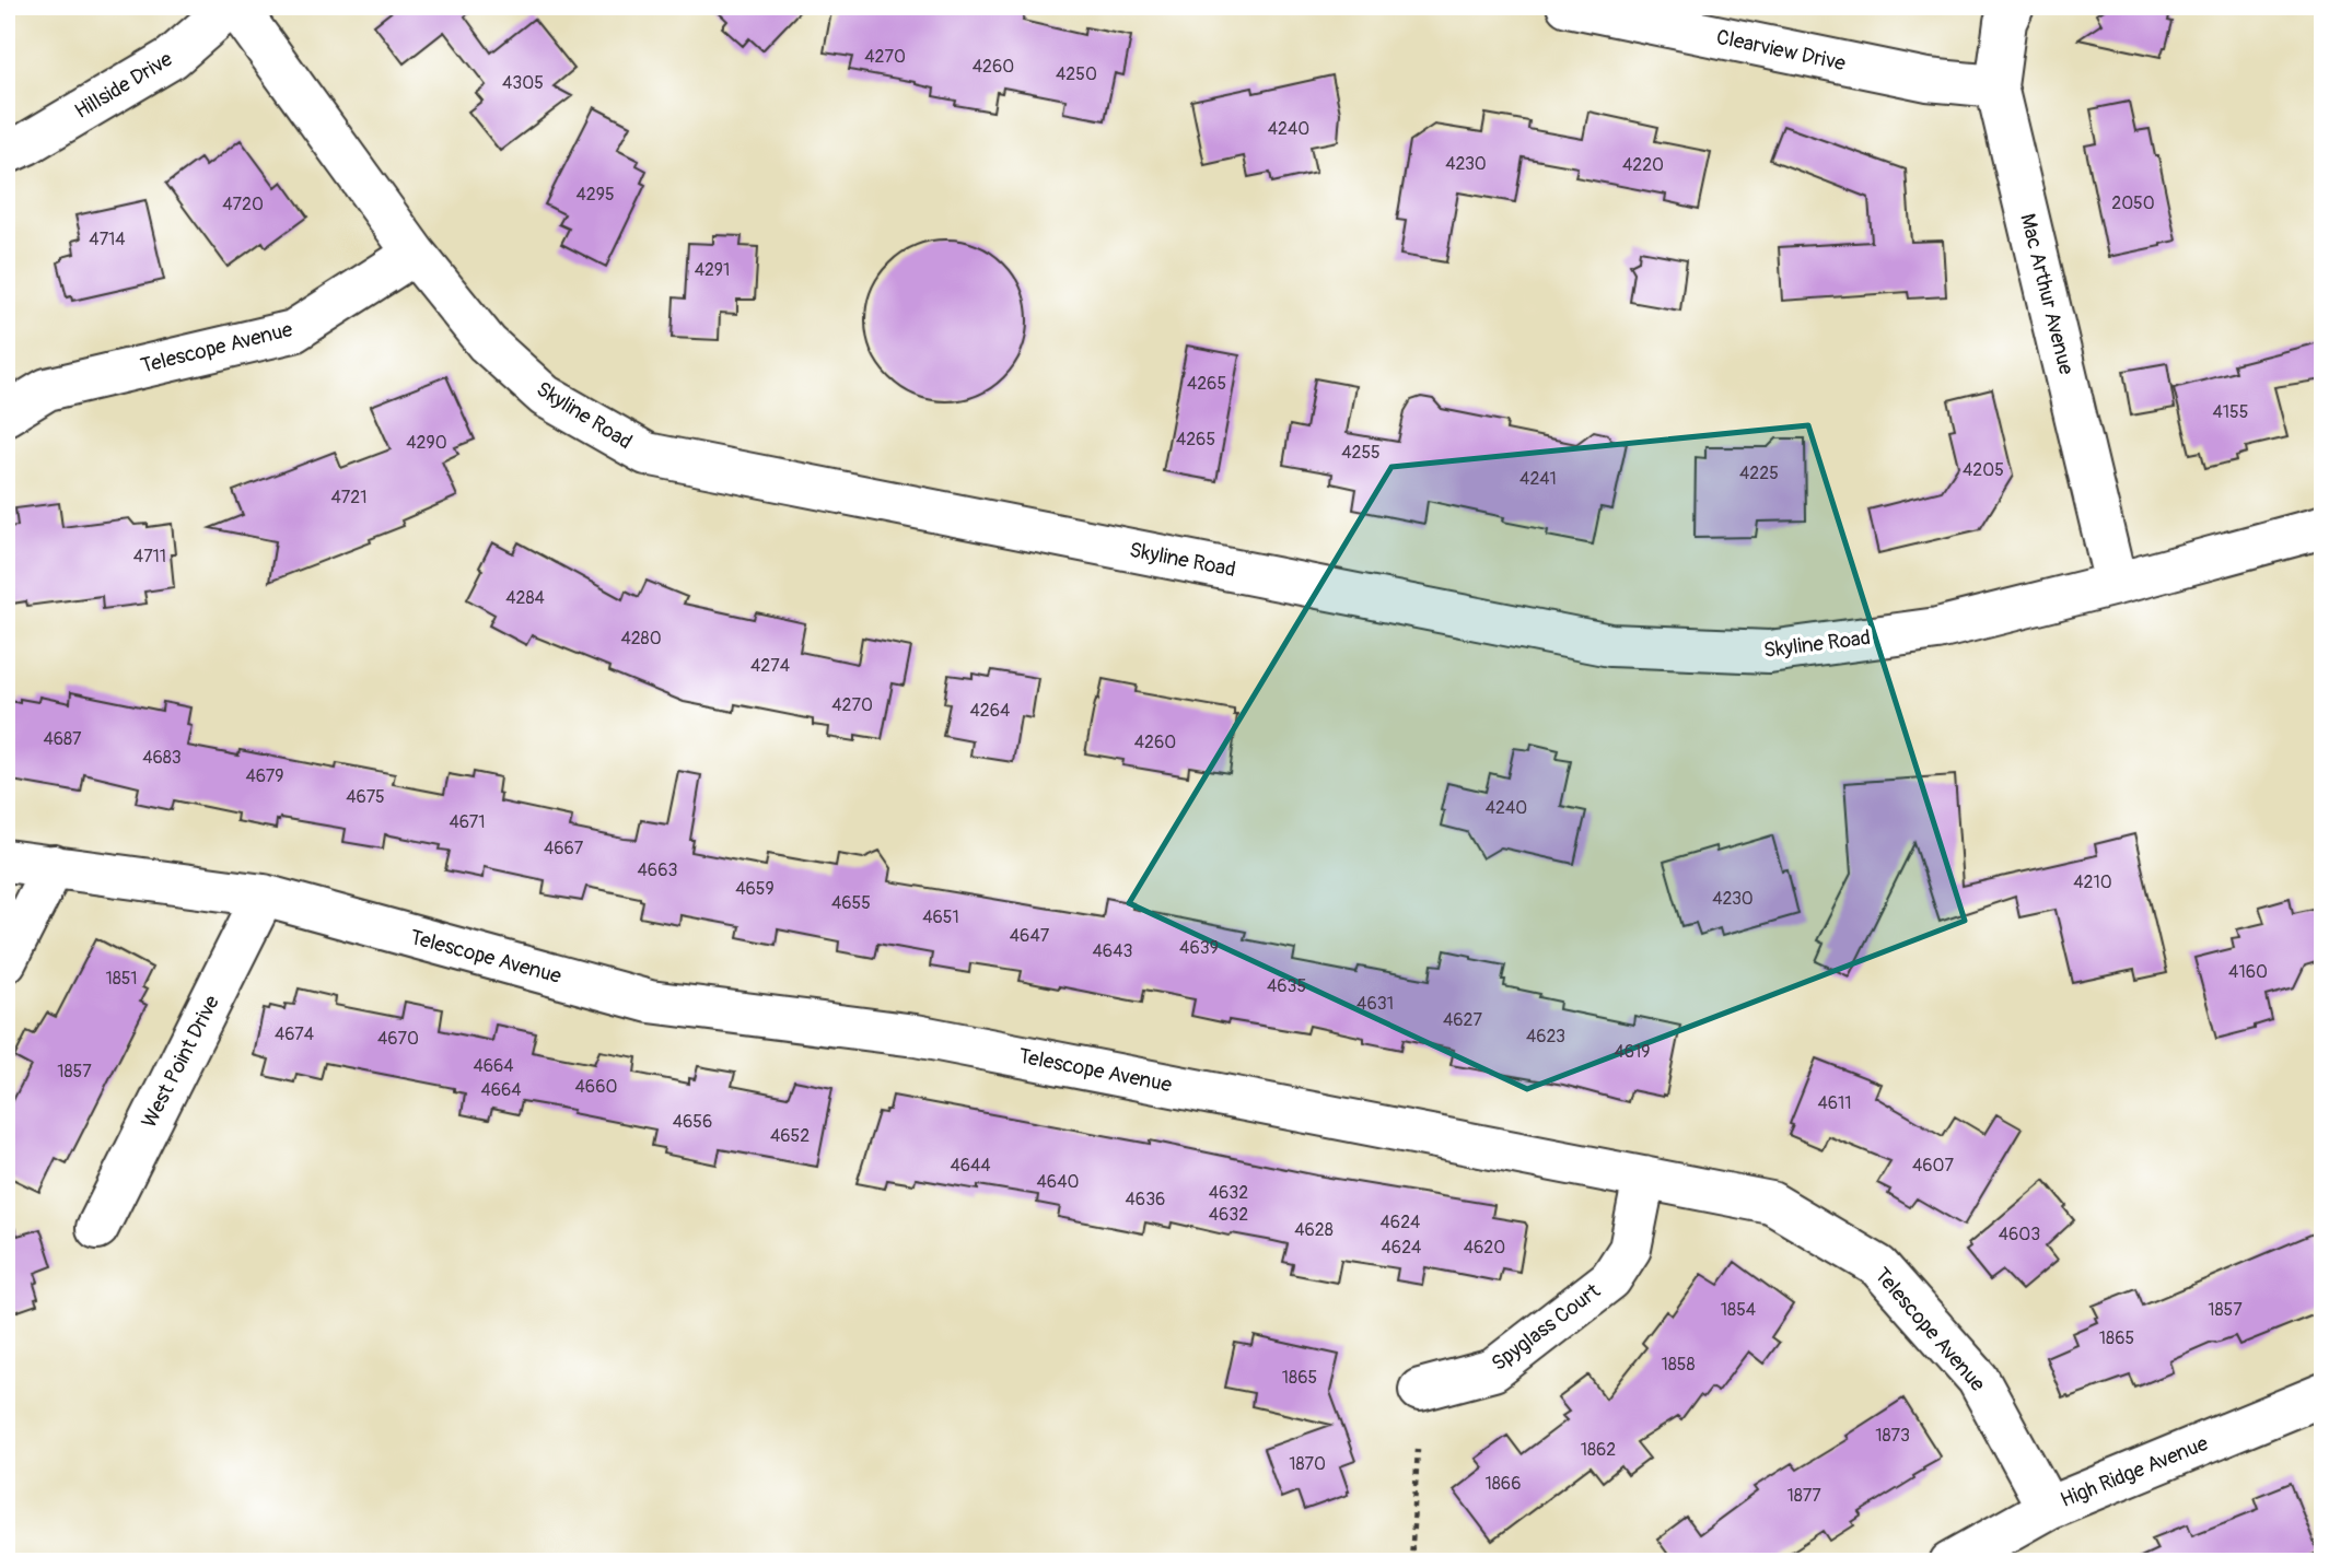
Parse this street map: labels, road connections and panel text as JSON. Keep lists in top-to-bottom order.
{
  "streets": {
    "street": [
      "Clearview Drive",
      "Hillside Drive",
      "Mac Arthur Avenue",
      "Telescope Avenue",
      "Skyline Road",
      "West Point Drive",
      "Spyglass Court",
      "High Ridge Avenue"
    ]
  },
  "crossings": [
    ["Clearview Drive", "Mac Arthur Avenue"],
    ["Hillside Drive", "Skyline Road"],
    ["Mac Arthur Avenue", "Skyline Road"],
    ["Telescope Avenue", "Skyline Road"],
    ["Telescope Avenue", "West Point Drive"],
    ["Telescope Avenue", "Spyglass Court"],
    ["Telescope Avenue", "High Ridge Avenue"]
  ],
  "house_numbers": [
    "4270",
    "4260",
    "4250",
    "4305",
    "4240",
    "4230",
    "4220",
    "4295",
    "2050",
    "4720",
    "4714",
    "4291",
    "4265",
    "4155",
    "4265",
    "4290",
    "4255",
    "4205",
    "4225",
    "4241",
    "4721",
    "4711",
    "4284",
    "4280",
    "4274",
    "4270",
    "4264",
    "4687",
    "4260",
    "4683",
    "4679",
    "4675",
    "4240",
    "4671",
    "4667",
    "4663",
    "4210",
    "4659",
    "4230",
    "4655",
    "4651",
    "4647",
    "4639",
    "4643",
    "4160",
    "1851",
    "4635",
    "4631",
    "4627",
    "4674",
    "4623",
    "4670",
    "4619",
    "4664",
    "1857",
    "4660",
    "4664",
    "4611",
    "4656",
    "4652",
    "4644",
    "4607",
    "4640",
    "4632",
    "4636",
    "4632",
    "4624",
    "4628",
    "4603",
    "4624",
    "4620",
    "1854",
    "1857",
    "1865",
    "1858",
    "1865",
    "1873",
    "1862",
    "1870",
    "1866",
    "1877"
  ]
}
